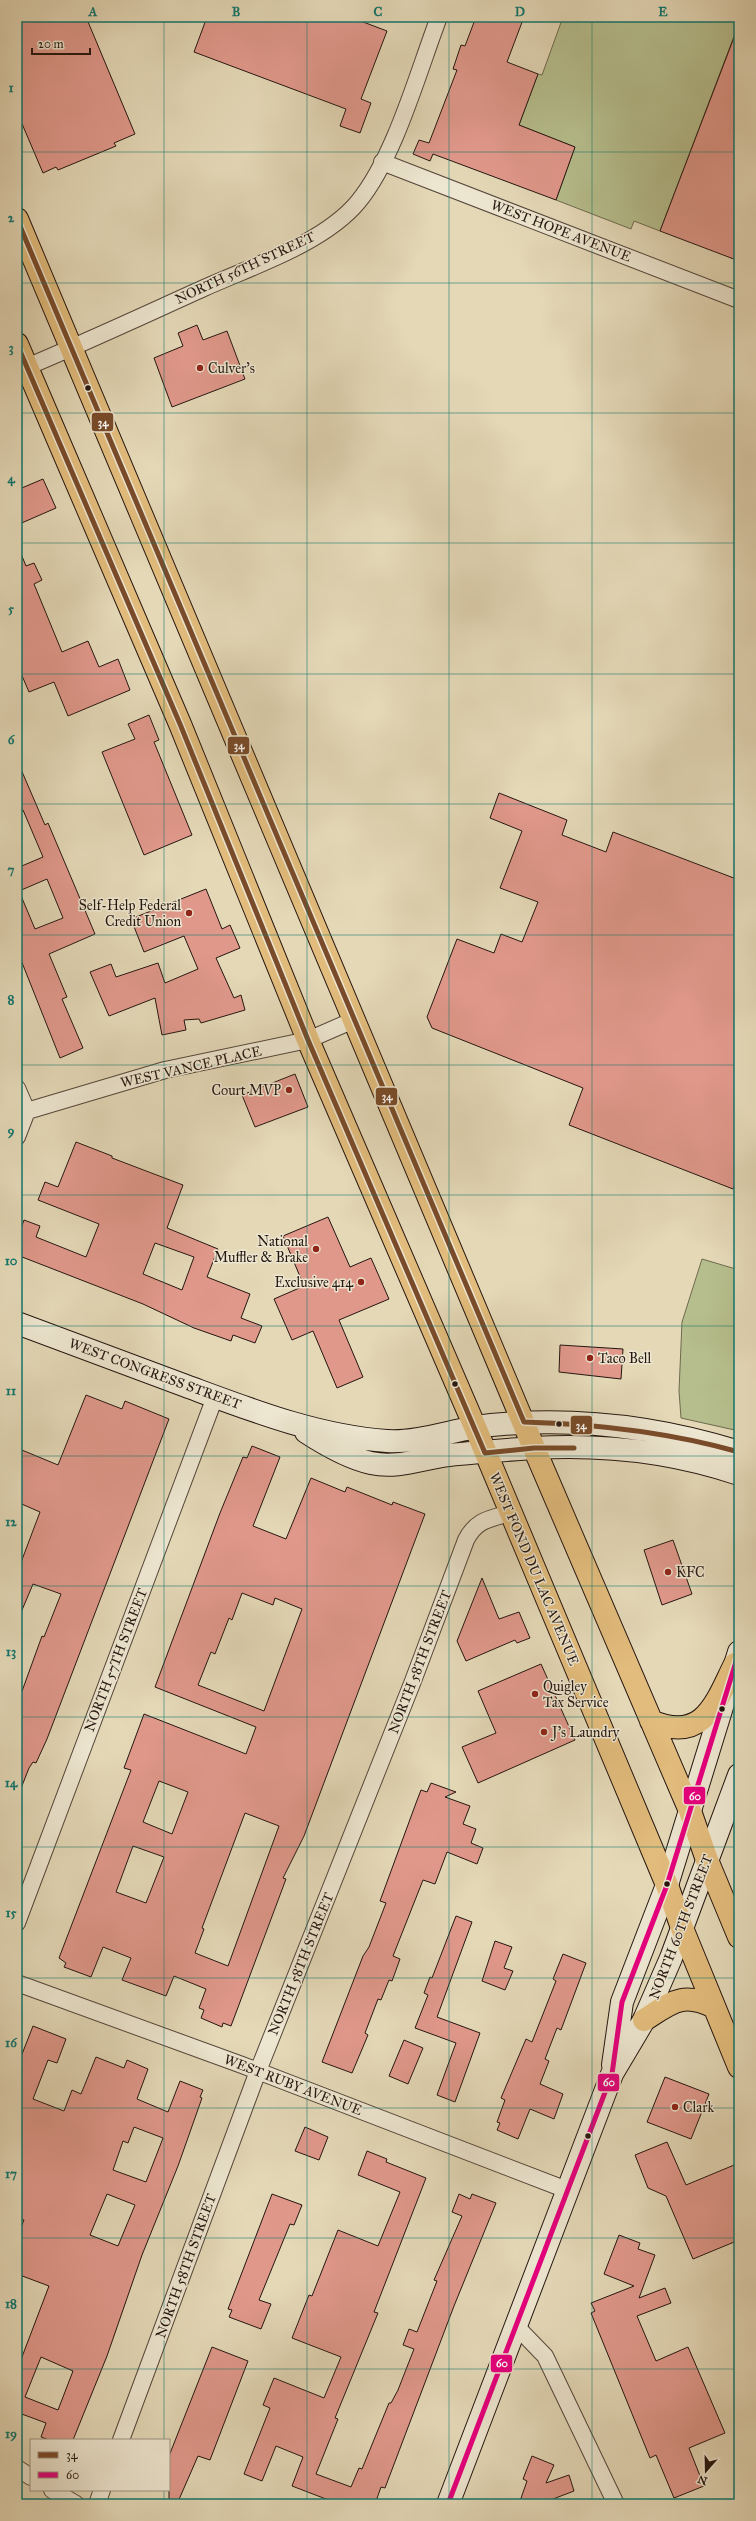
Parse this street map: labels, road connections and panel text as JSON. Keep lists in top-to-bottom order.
{
  "streets": {
    "main road": ["WEST CONGRESS STREET", "WEST FOND DU LAC AVENUE", "NORTH 60TH STREET"],
    "street": [
      "WEST HOPE AVENUE",
      "NORTH 56TH STREET",
      "WEST VANCE PLACE",
      "NORTH 57TH STREET",
      "NORTH 58TH STREET",
      "WEST RUBY AVENUE"
    ]
  },
  "crossings": [
    ["WEST HOPE AVENUE", "NORTH 56TH STREET"],
    ["NORTH 56TH STREET", "WEST FOND DU LAC AVENUE"],
    ["WEST VANCE PLACE", "WEST FOND DU LAC AVENUE"],
    ["WEST CONGRESS STREET", "WEST FOND DU LAC AVENUE"],
    ["WEST CONGRESS STREET", "NORTH 57TH STREET"],
    ["WEST FOND DU LAC AVENUE", "NORTH 58TH STREET"],
    ["WEST FOND DU LAC AVENUE", "NORTH 60TH STREET"],
    ["NORTH 58TH STREET", "WEST RUBY AVENUE"],
    ["NORTH 60TH STREET", "WEST RUBY AVENUE"]
  ],
  "places": [
    "Culver's",
    "Self-Help Federal Credit Union",
    "Court MVP",
    "National Muffler & Brake",
    "Exclusive 414",
    "Taco Bell",
    "KFC",
    "Quigley Tax Service",
    "J's Laundry",
    "Clark"
  ],
  "lines": ["transit line 34", "transit line 60"],
  "legend": ["34", "60"],
  "scale_bar": "20 m",
  "north": "bottom",
  "grid": {
    "columns": [
      "A",
      "B",
      "C",
      "D",
      "E"
    ],
    "rows": [
      "1",
      "2",
      "3",
      "4",
      "5",
      "6",
      "7",
      "8",
      "9",
      "10",
      "11",
      "12",
      "13",
      "14",
      "15",
      "16",
      "17",
      "18",
      "19"
    ]
  }
}
